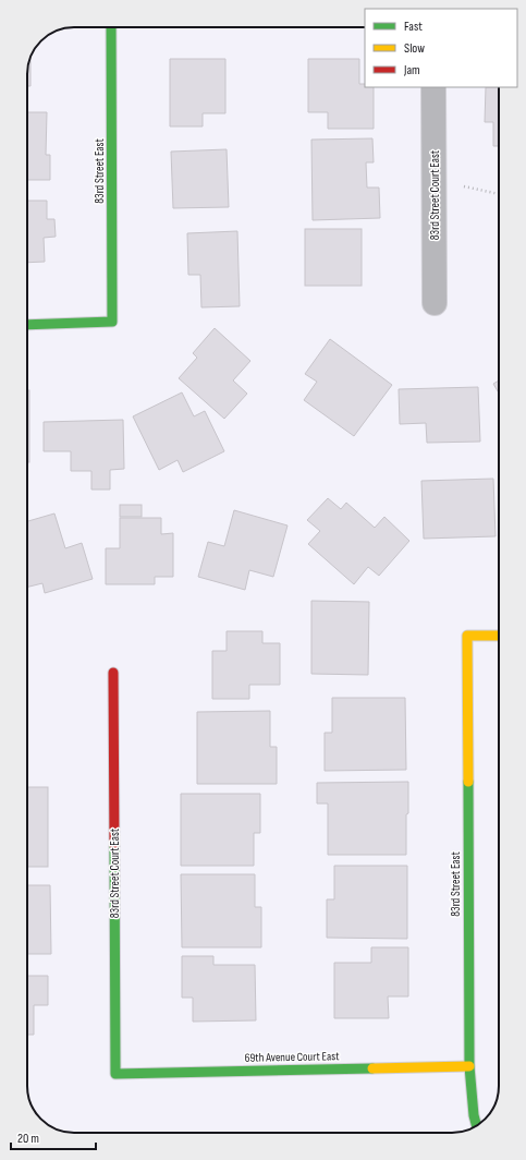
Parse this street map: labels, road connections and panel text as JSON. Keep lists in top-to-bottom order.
{
  "streets": {
    "street": ["83rd Street East", "83rd Street Court East", "69th Avenue Court East"]
  },
  "crossings": [
    ["83rd Street East", "69th Avenue Court East"],
    ["83rd Street Court East", "69th Avenue Court East"]
  ],
  "legend": ["Fast", "Slow", "Jam"],
  "scale_bar": "20 m"
}
